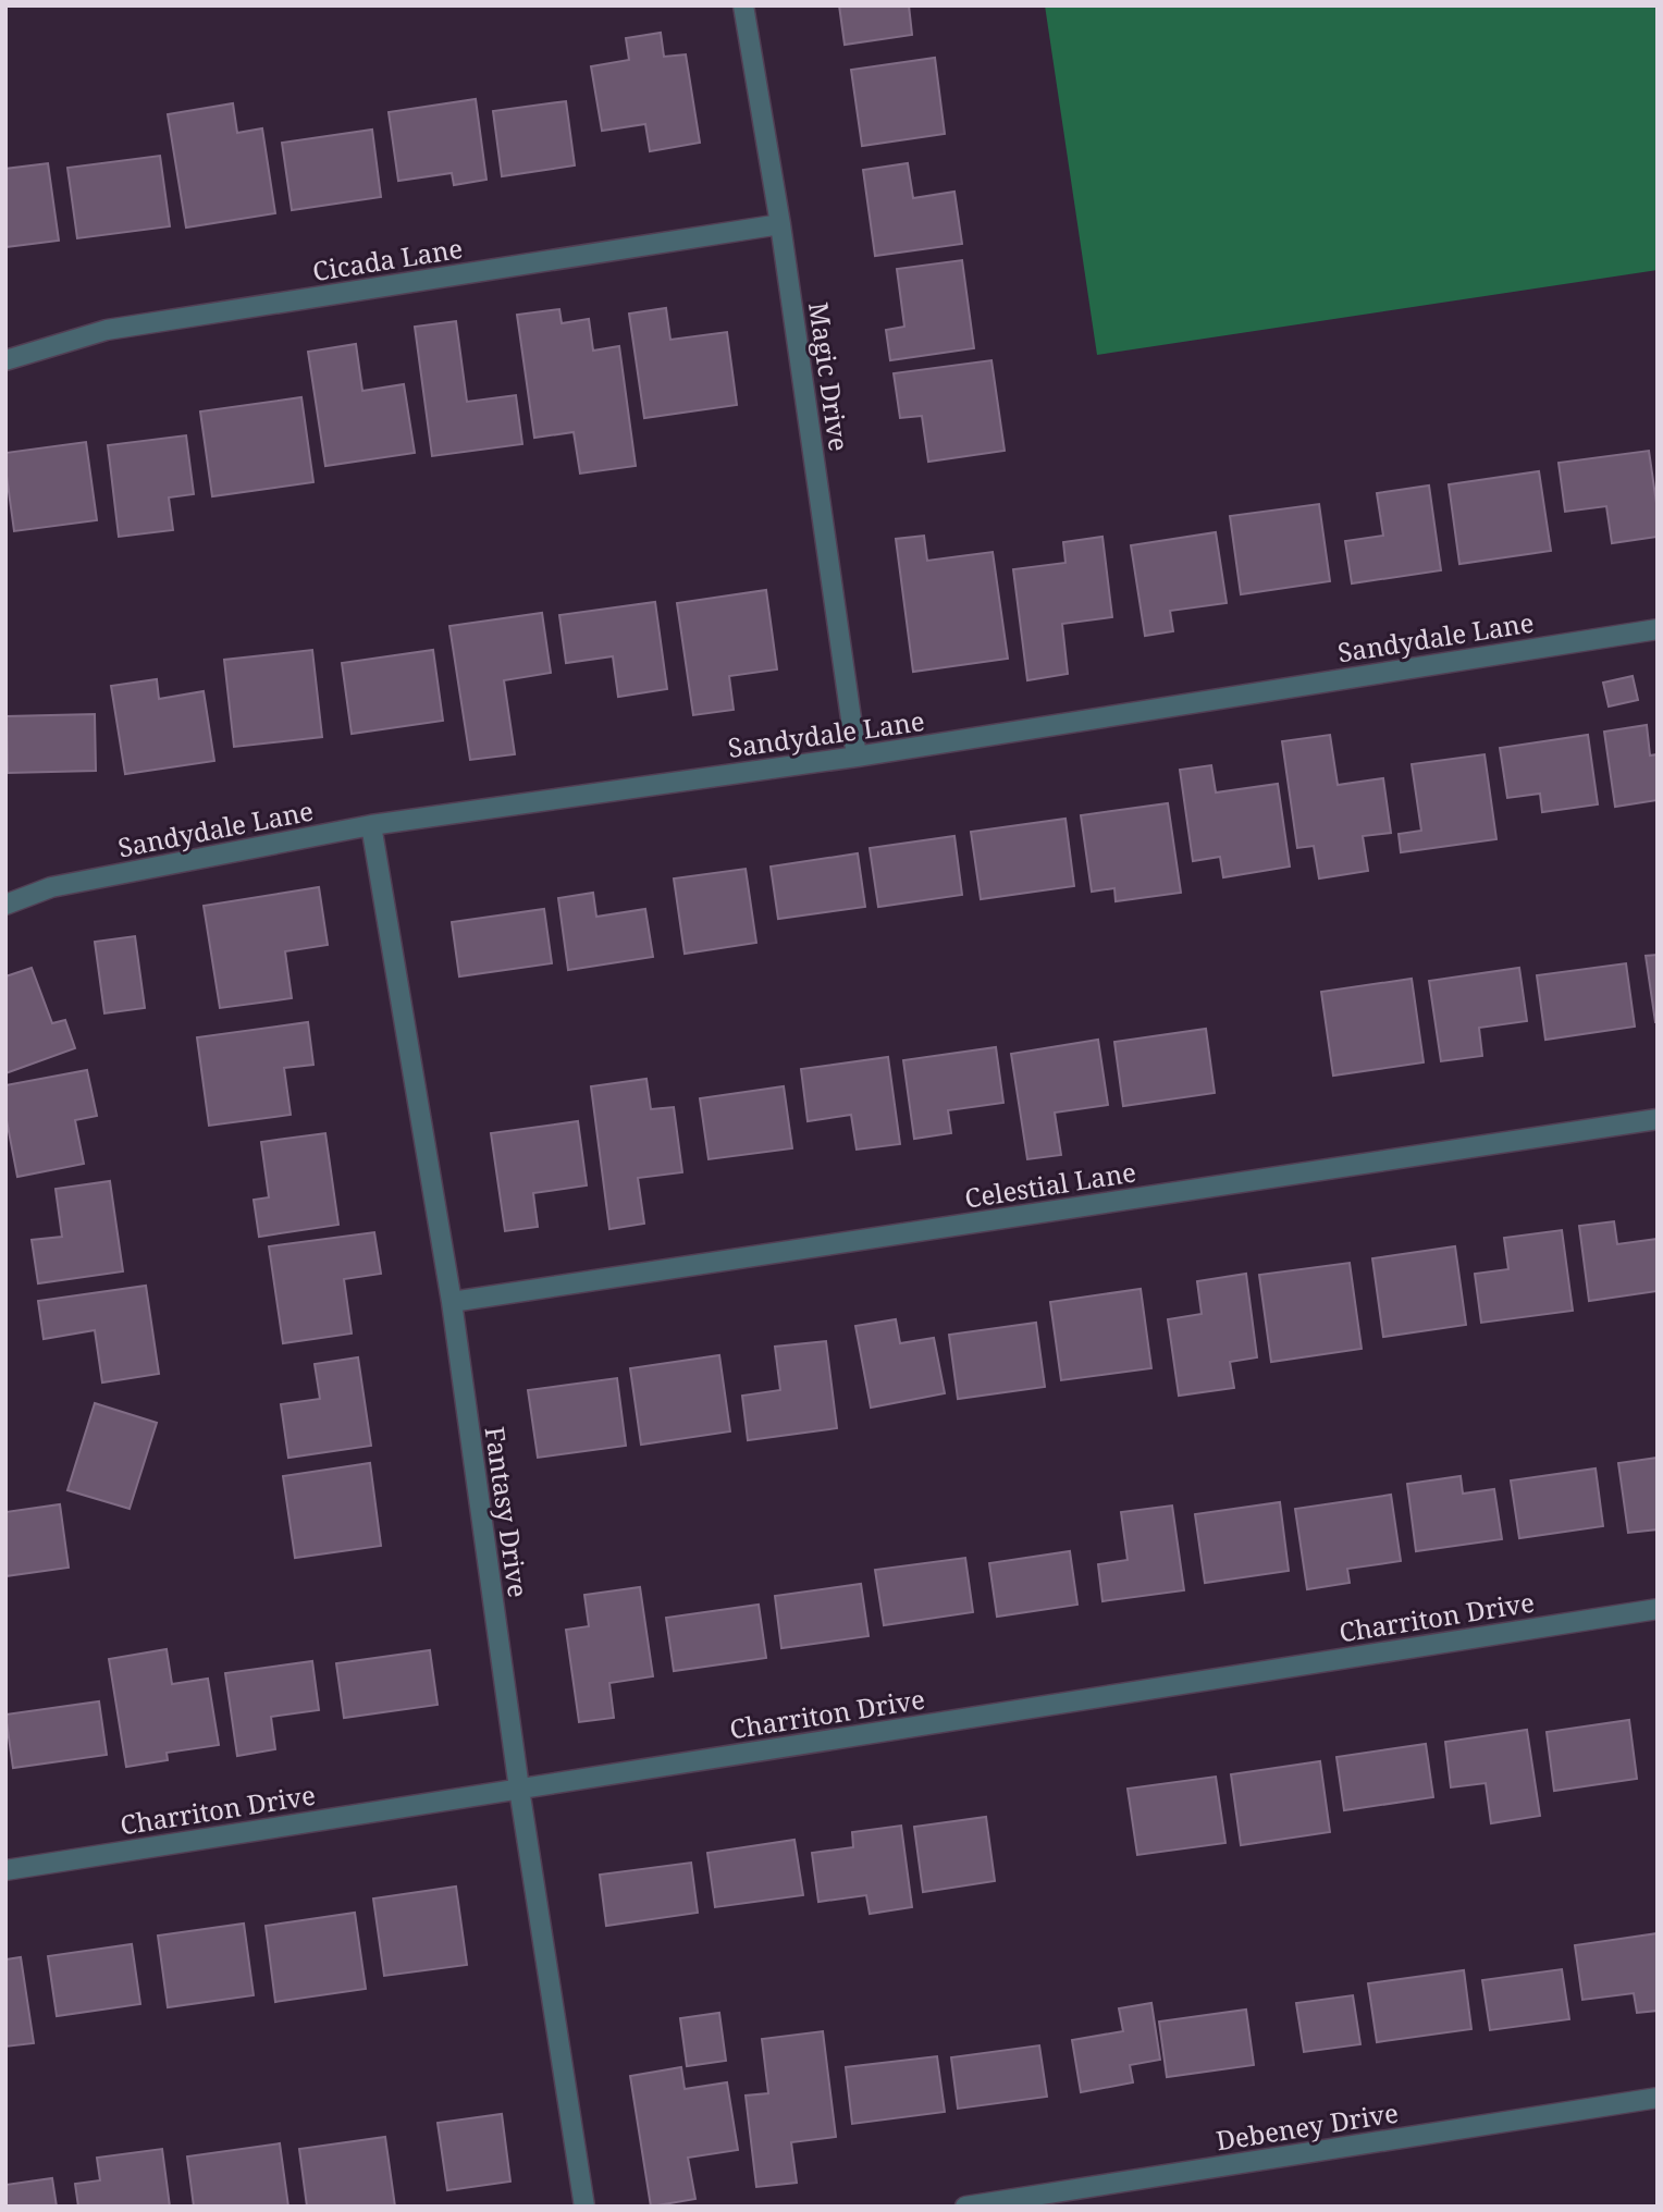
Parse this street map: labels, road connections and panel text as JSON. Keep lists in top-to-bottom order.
{
  "streets": {
    "street": [
      "Cicada Lane",
      "Magic Drive",
      "Sandydale Lane",
      "Celestial Lane",
      "Fantasy Drive",
      "Charriton Drive",
      "Debeney Drive"
    ]
  },
  "crossings": [
    ["Cicada Lane", "Magic Drive"],
    ["Magic Drive", "Sandydale Lane"],
    ["Sandydale Lane", "Fantasy Drive"],
    ["Celestial Lane", "Fantasy Drive"],
    ["Fantasy Drive", "Charriton Drive"]
  ]
}
